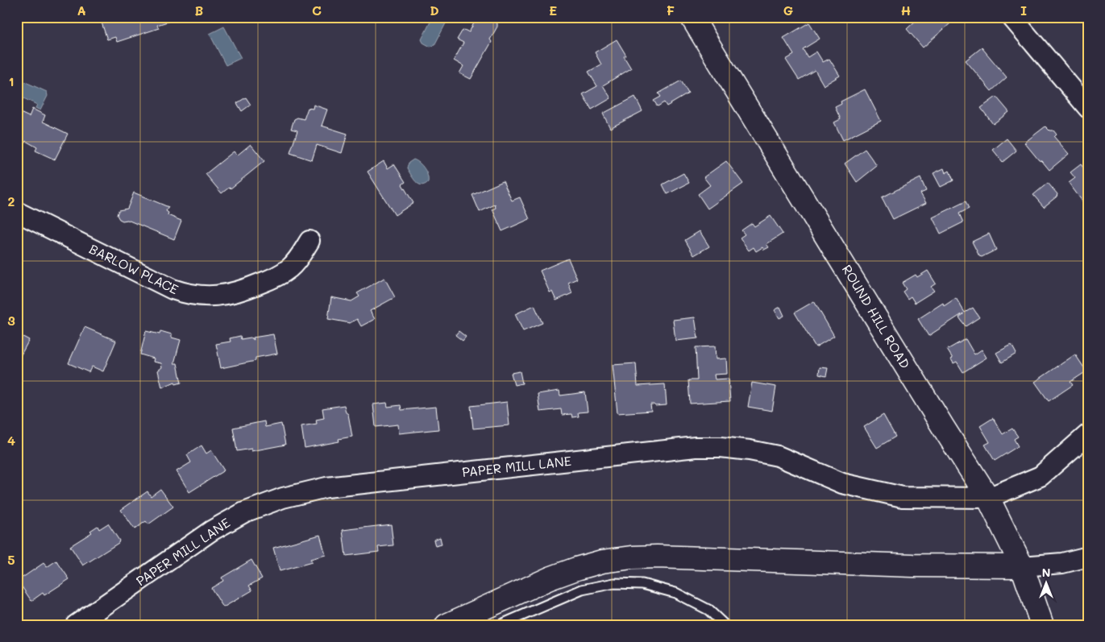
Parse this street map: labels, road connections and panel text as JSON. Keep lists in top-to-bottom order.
{
  "streets": {
    "main road": ["ROUND HILL ROAD"],
    "street": ["BARLOW PLACE", "PAPER MILL LANE"]
  },
  "crossings": [
    ["ROUND HILL ROAD", "PAPER MILL LANE"]
  ],
  "north": "top",
  "grid": {
    "columns": [
      "A",
      "B",
      "C",
      "D",
      "E",
      "F",
      "G",
      "H",
      "I"
    ],
    "rows": [
      "1",
      "2",
      "3",
      "4",
      "5"
    ]
  }
}
